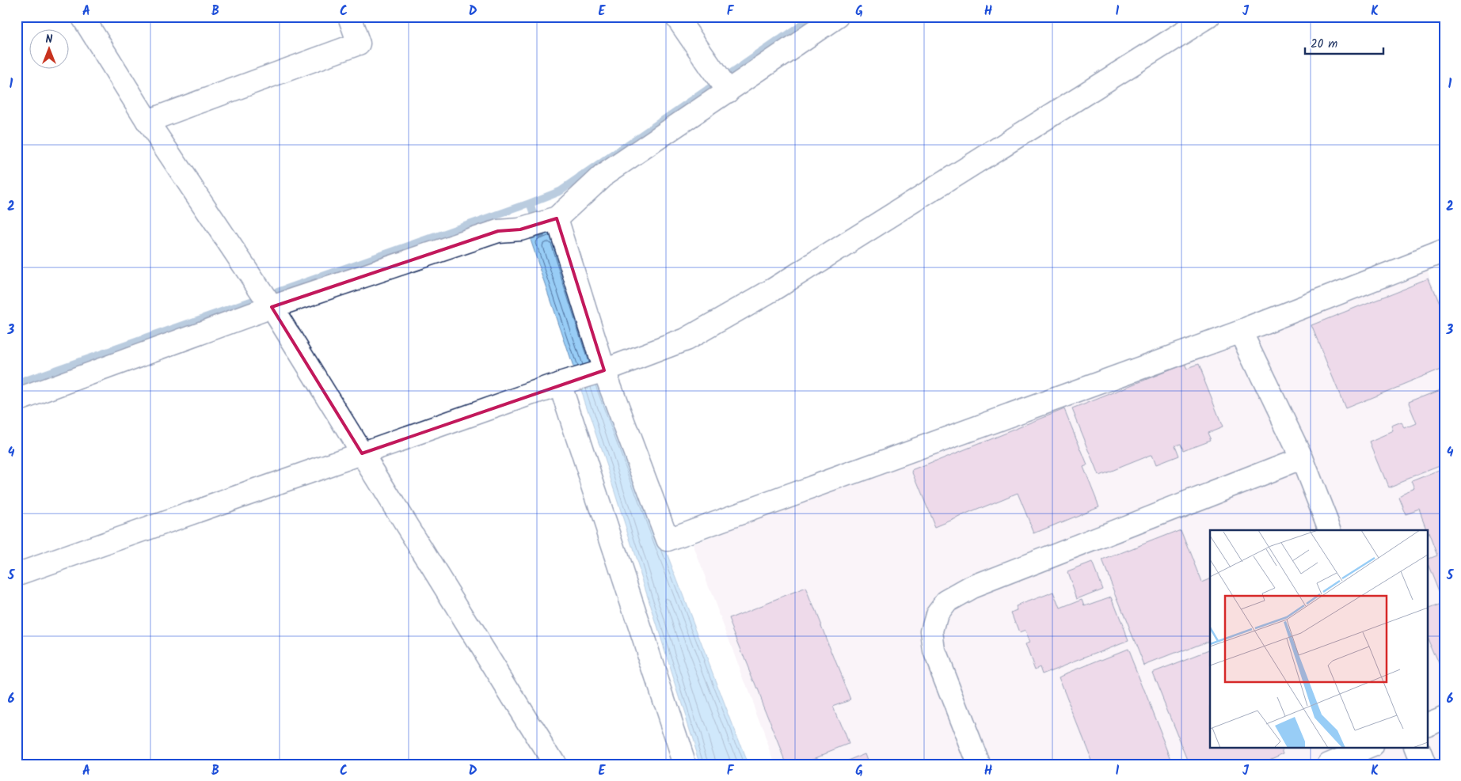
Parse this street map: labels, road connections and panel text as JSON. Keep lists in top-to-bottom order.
{
  "scale_bar": "20 m",
  "north": "top",
  "grid": {
    "columns": [
      "A",
      "B",
      "C",
      "D",
      "E",
      "F",
      "G",
      "H",
      "I",
      "J",
      "K"
    ],
    "rows": [
      "1",
      "2",
      "3",
      "4",
      "5",
      "6"
    ]
  }
}
